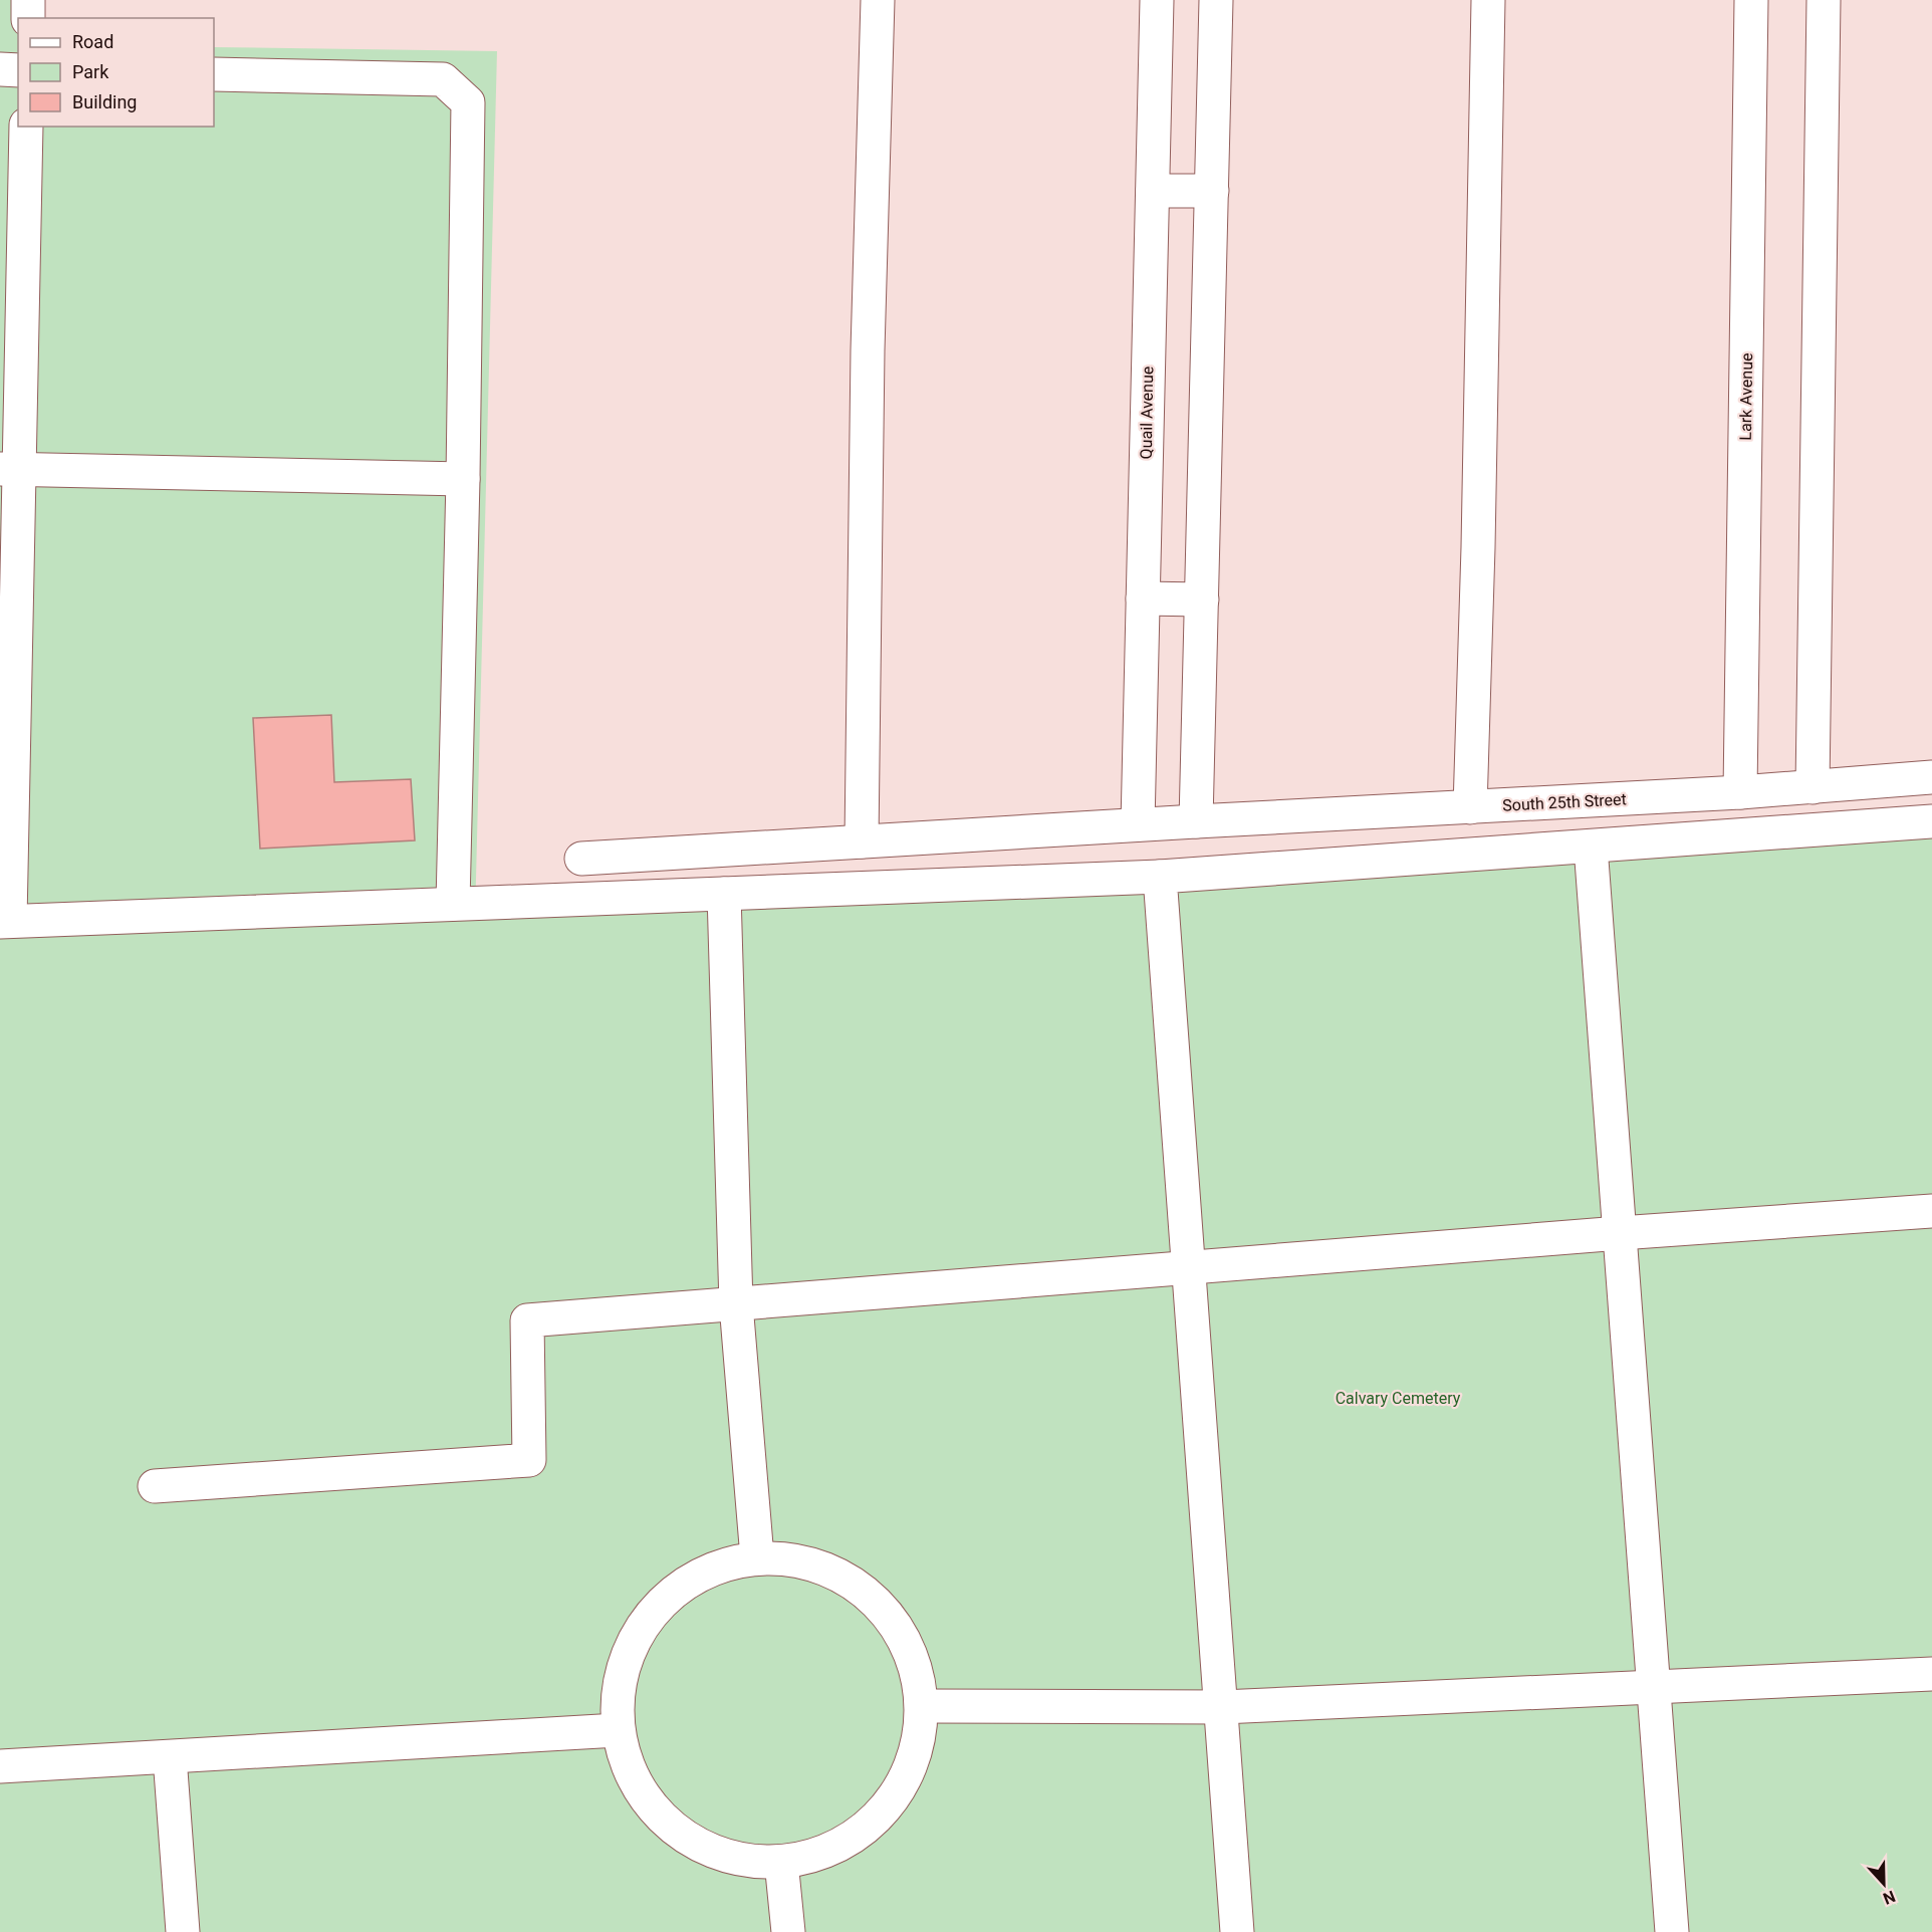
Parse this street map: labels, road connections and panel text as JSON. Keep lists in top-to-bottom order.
{
  "streets": {
    "street": ["Lark Avenue", "Quail Avenue", "South 25th Street"]
  },
  "crossings": [
    ["Lark Avenue", "South 25th Street"],
    ["Quail Avenue", "South 25th Street"]
  ],
  "parks": ["Calvary Cemetery"],
  "legend": ["Road", "Park", "Building"],
  "north": "bottom"
}
